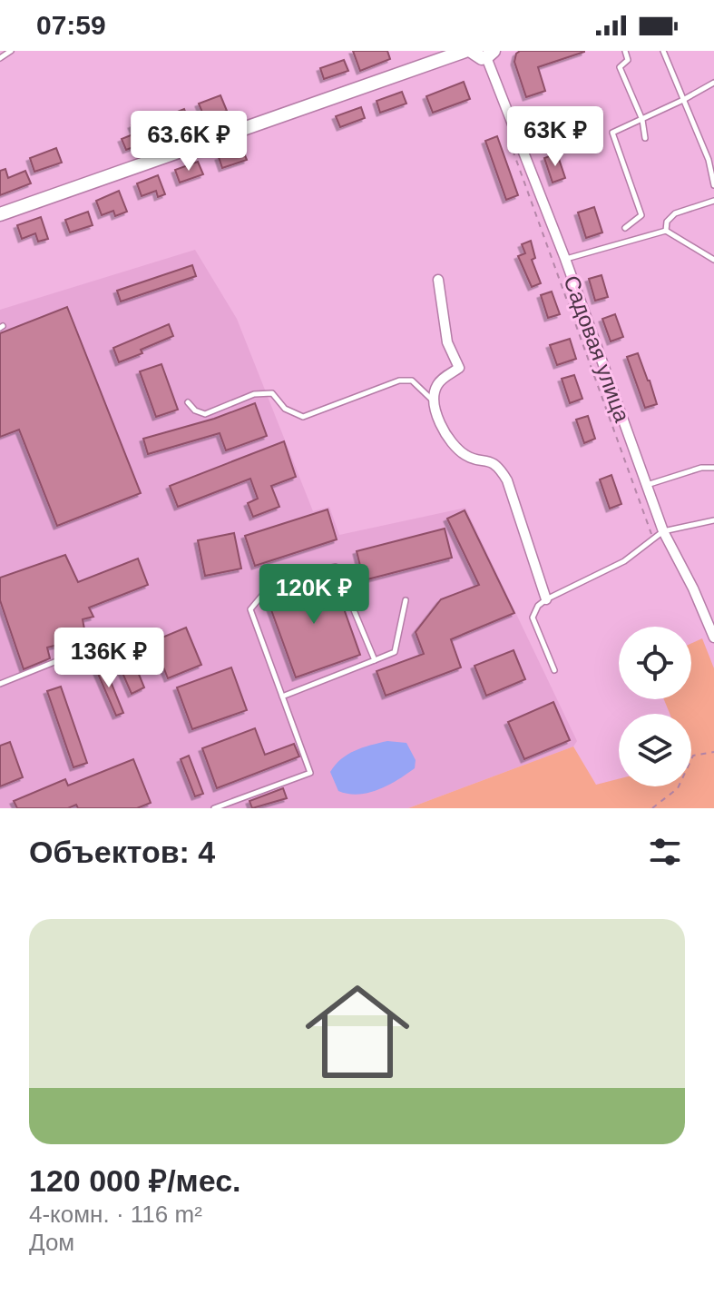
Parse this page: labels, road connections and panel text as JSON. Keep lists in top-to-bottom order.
{
  "streets": {
    "street": ["Садовая улица"]
  },
  "page": {
    "status": "07:59",
    "price": [
      "63K ₽",
      "63.6K ₽",
      "120K ₽",
      "136K ₽"
    ],
    "heading": "Объектов: 4",
    "list": [
      {
        "name": "120 000 ₽/мес.",
        "note": "4-комн. · 116 m² · Дом"
      }
    ]
  }
}
